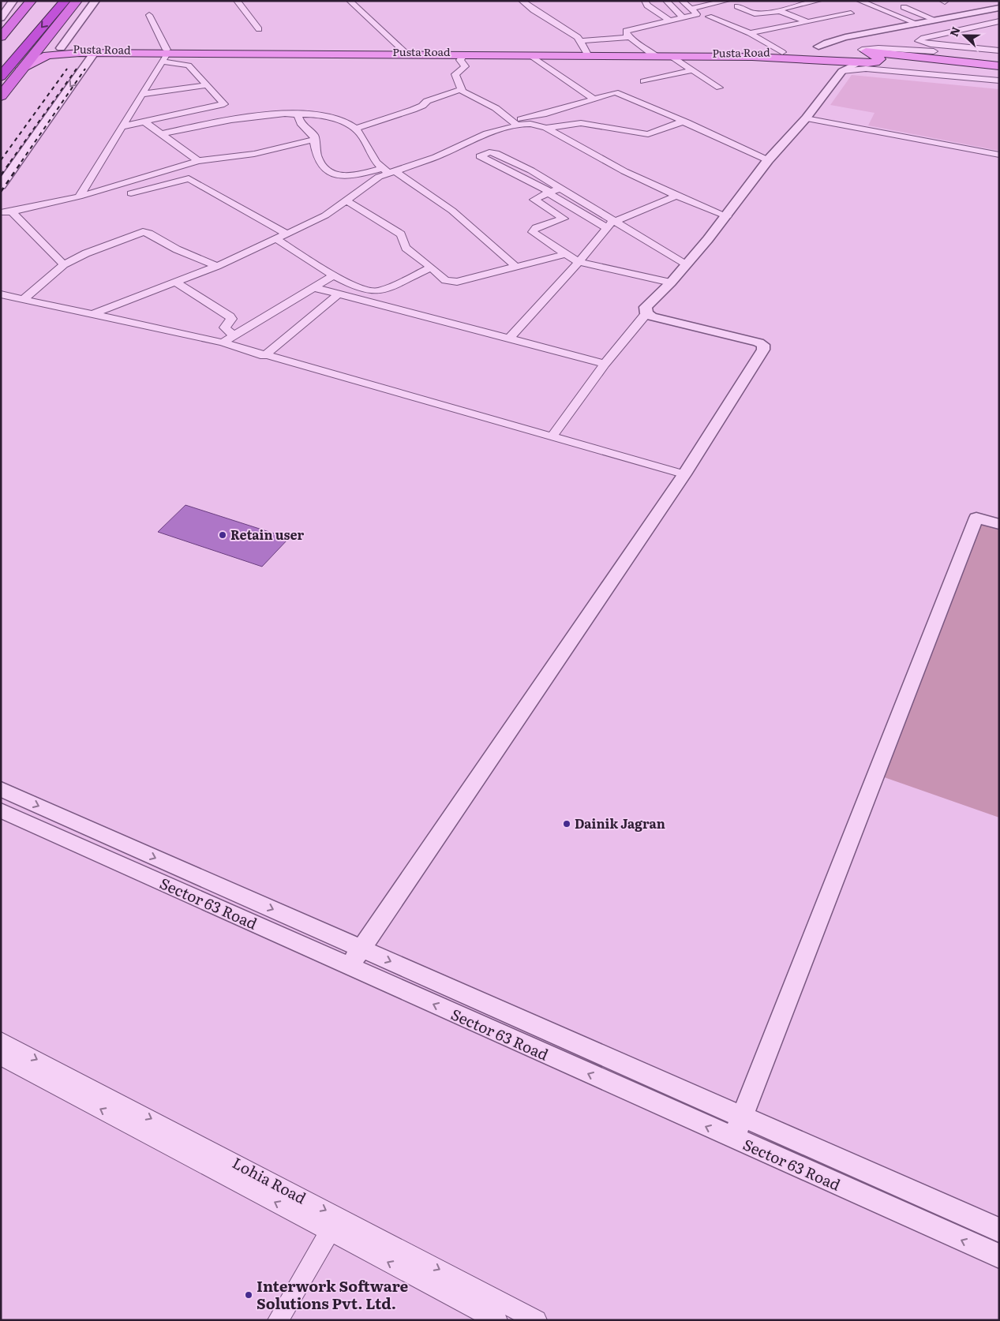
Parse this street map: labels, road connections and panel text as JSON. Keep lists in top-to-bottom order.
{
  "streets": {
    "main road": ["Pusta Road"],
    "street": ["Sector 63 Road", "Lohia Road"]
  },
  "places": ["Retain user", "Dainik Jagran", "Interwork Software Solutions Pvt. Ltd."],
  "north": "left"
}
